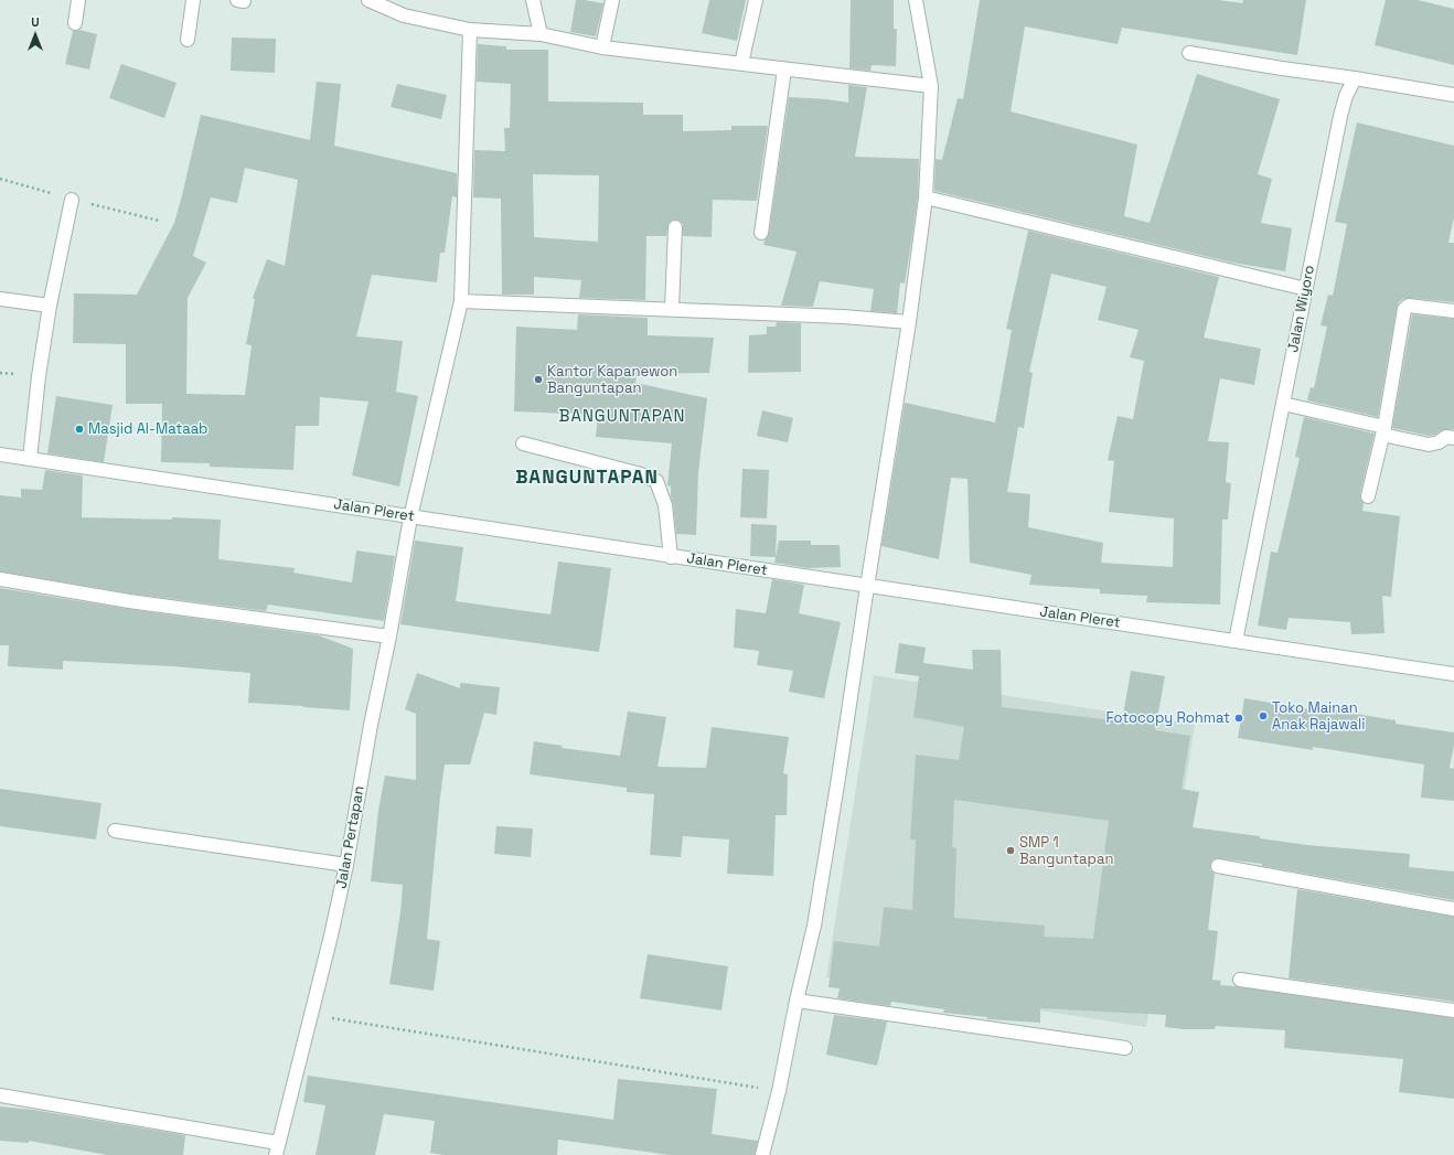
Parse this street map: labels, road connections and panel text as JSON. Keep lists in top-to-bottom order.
{
  "streets": {
    "street": ["Jalan Wiyoro", "Jalan Pleret", "Jalan Pertapan"]
  },
  "crossings": [
    ["Jalan Wiyoro", "Jalan Pleret"],
    ["Jalan Pleret", "Jalan Pertapan"]
  ],
  "districts": ["BANGUNTAPAN", "BANGUNTAPAN"],
  "places": [
    "Kantor Kapanewon Banguntapan",
    "Masjid Al-Mataab",
    "Toko Mainan Anak Rajawali",
    "Fotocopy Rohmat",
    "SMP 1 Banguntapan"
  ],
  "north": "top"
}
